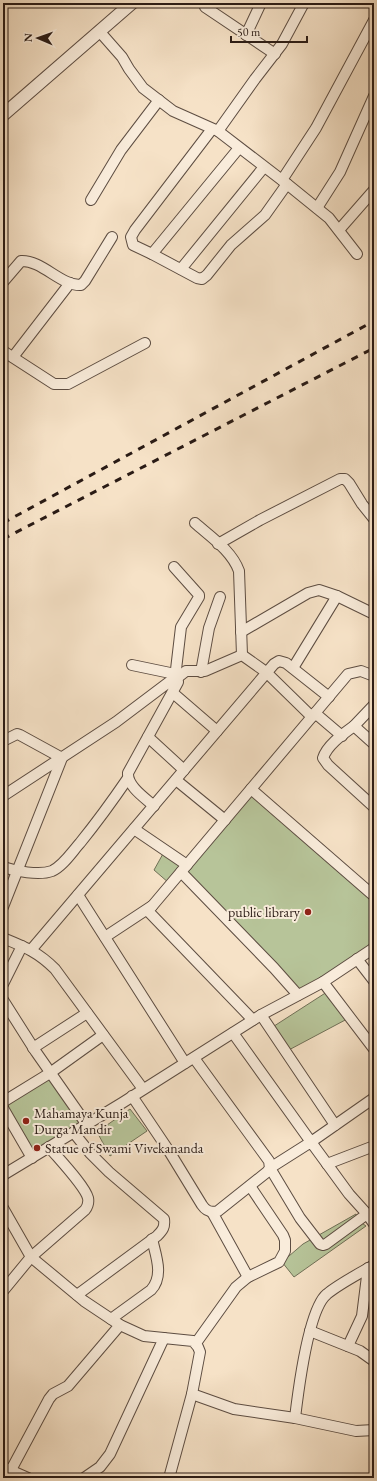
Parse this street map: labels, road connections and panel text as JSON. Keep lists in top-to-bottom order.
{
  "places": ["public library", "Mahamaya Kunja Durga Mandir", "Statue of Swami Vivekananda"],
  "scale_bar": "50 m",
  "north": "left"
}
